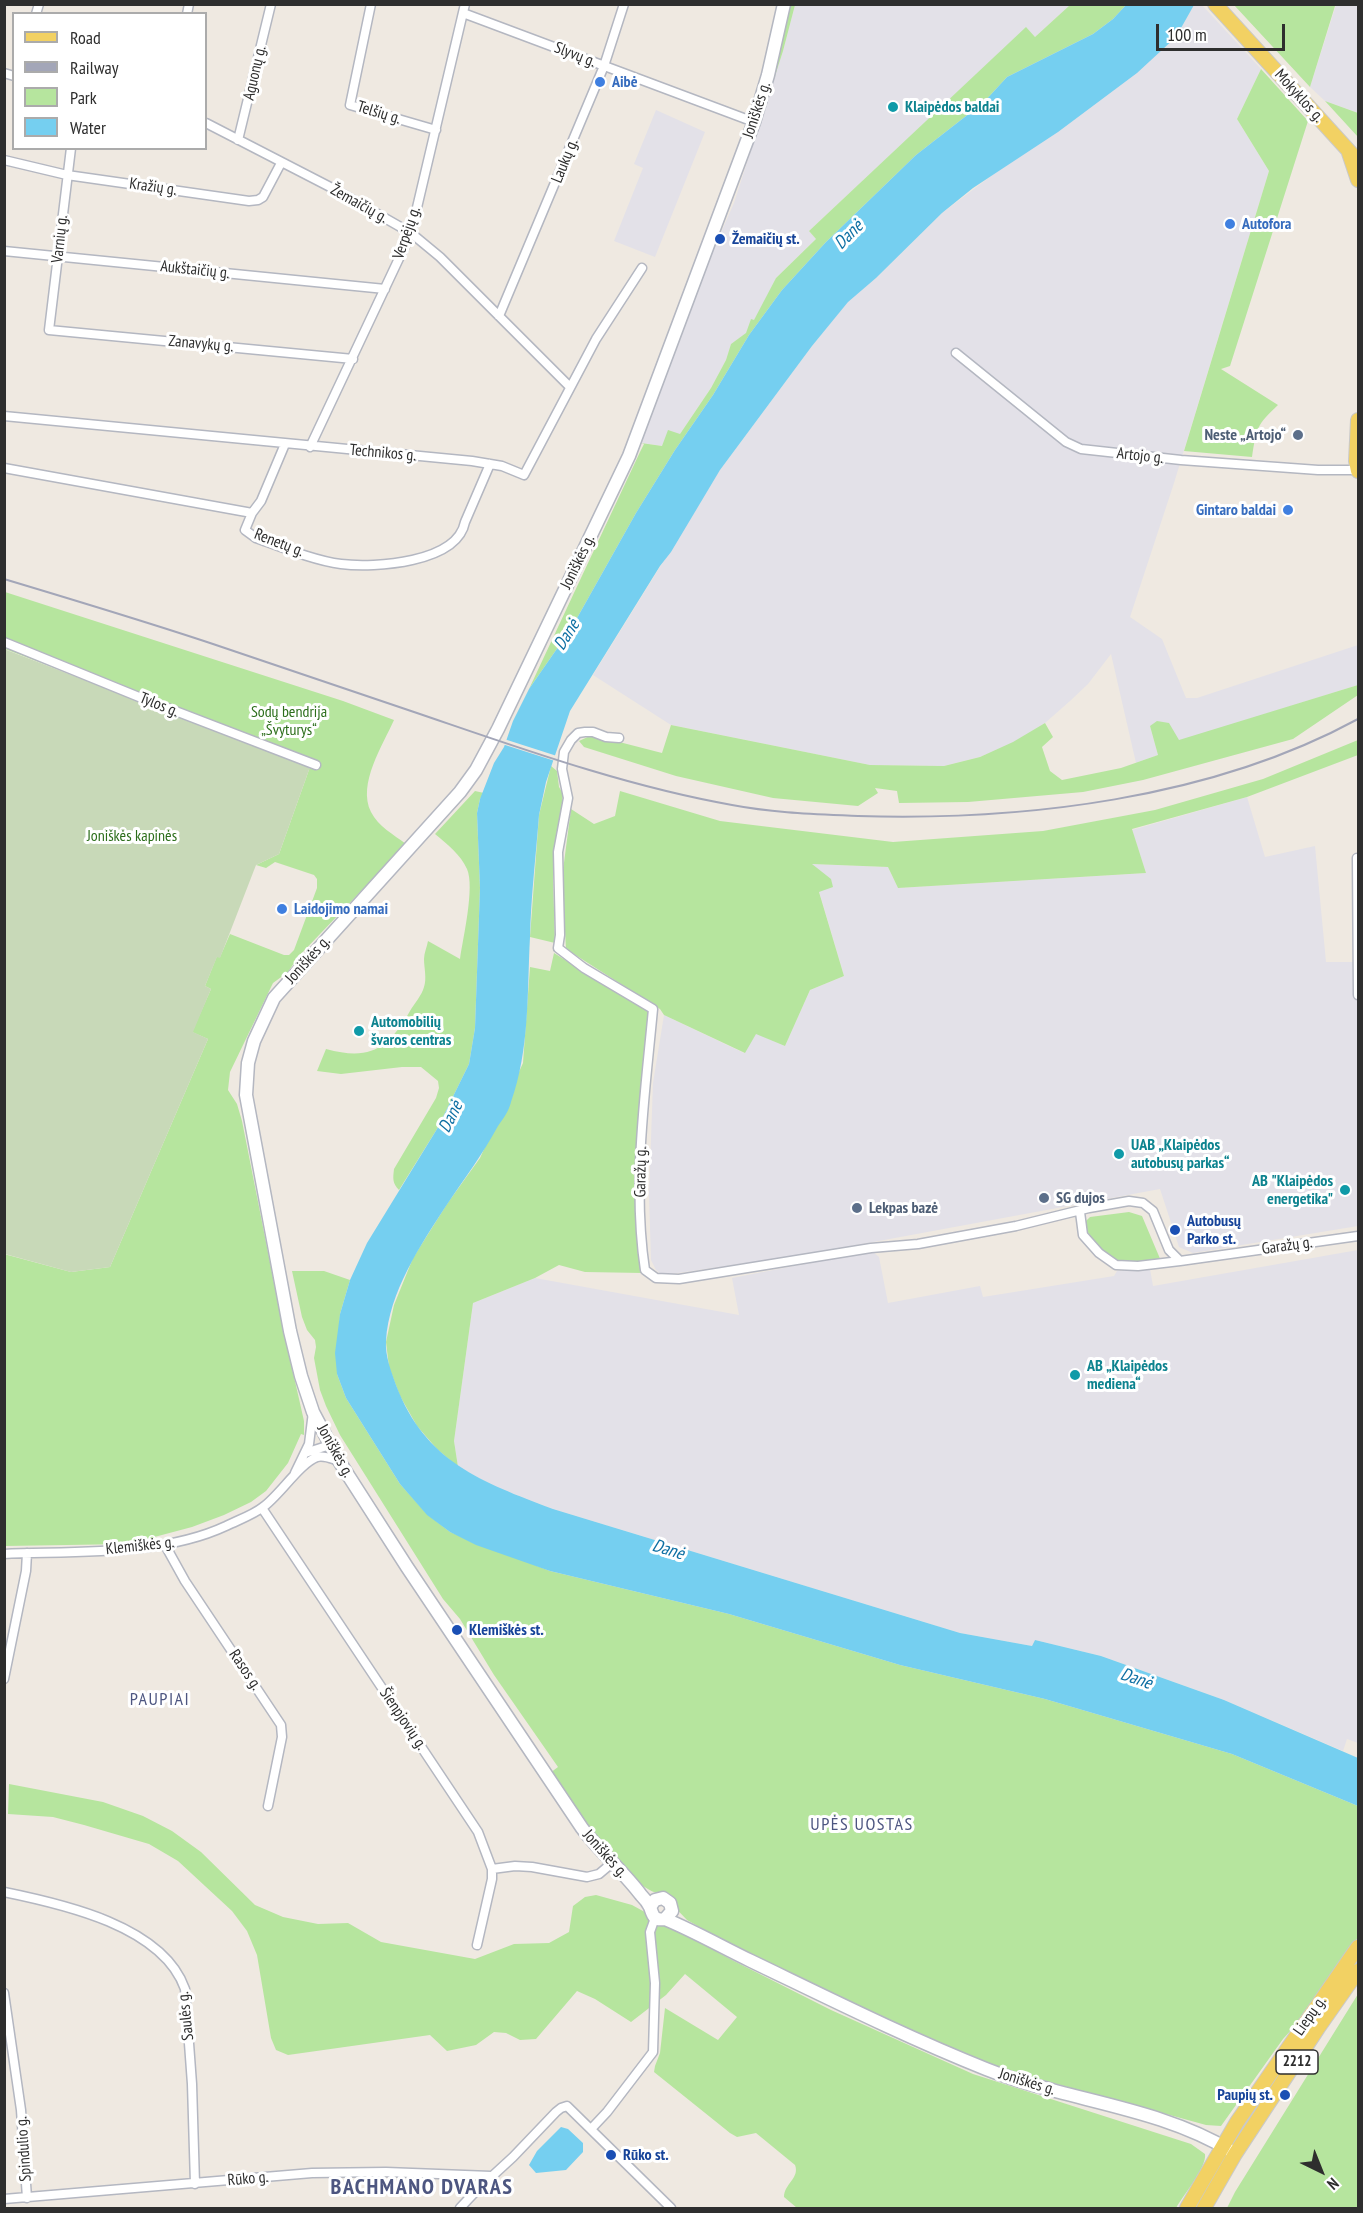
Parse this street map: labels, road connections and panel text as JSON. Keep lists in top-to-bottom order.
{
  "streets": {
    "main road": [
      "Mokyklos g.",
      "Joniškės g.",
      "Liepų g.",
      "2212"
    ],
    "street": [
      "Slyvų g.",
      "Aguonų g.",
      "Telšių g.",
      "Laukų g.",
      "Kražių g.",
      "Žemaičių g.",
      "Verpėjų g.",
      "Varnių g.",
      "Aukštaičių g.",
      "Zanavykų g.",
      "Technikos g.",
      "Artojo g.",
      "Renetų g.",
      "Tylos g.",
      "Garažų g.",
      "Klemiškės g.",
      "Rasos g.",
      "Šienpjovių g.",
      "Saulės g.",
      "Spindulio g.",
      "Rūko g."
    ]
  },
  "crossings": [
    ["Slyvų g.", "Joniškės g."],
    ["Slyvų g.", "Laukų g."],
    ["Slyvų g.", "Verpėjų g."],
    ["Aguonų g.", "Žemaičių g."],
    ["Joniškės g.", "Klemiškės g."],
    ["Joniškės g.", "Liepų g."],
    ["Telšių g.", "Verpėjų g."],
    ["Laukų g.", "Žemaičių g."],
    ["Kražių g.", "Žemaičių g."],
    ["Kražių g.", "Varnių g."],
    ["Žemaičių g.", "Verpėjų g."],
    ["Žemaičių g.", "Technikos g."],
    ["Verpėjų g.", "Aukštaičių g."],
    ["Verpėjų g.", "Zanavykų g."],
    ["Verpėjų g.", "Technikos g."],
    ["Varnių g.", "Aukštaičių g."],
    ["Varnių g.", "Zanavykų g."],
    ["Technikos g.", "Renetų g."],
    ["Klemiškės g.", "Rasos g."],
    ["Klemiškės g.", "Šienpjovių g."],
    ["Saulės g.", "Rūko g."],
    ["Spindulio g.", "Rūko g."]
  ],
  "districts": ["PAUPIAI", "UPĖS UOSTAS", "BACHMANO DVARAS"],
  "water": ["Danė"],
  "parks": ["Sodų bendrija „Švyturys“", "Joniškės kapinės"],
  "places": [
    "Aibė",
    "Klaipėdos baldai",
    "Autofora",
    "Žemaičių st.",
    "Neste „Artojo“",
    "Gintaro baldai",
    "Laidojimo namai",
    "Automobilių švaros centras",
    "UAB „Klaipėdos autobusų parkas“",
    "AB \"Klaipėdos energetika\"",
    "SG dujos",
    "Lekpas bazė",
    "Autobusų Parko st.",
    "AB „Klaipėdos mediena“",
    "Klemiškės st.",
    "Paupių st.",
    "Rūko st."
  ],
  "legend": [
    "Road",
    "Railway",
    "Park",
    "Water"
  ],
  "scale_bar": "100 m",
  "north": "bottom right"
}
